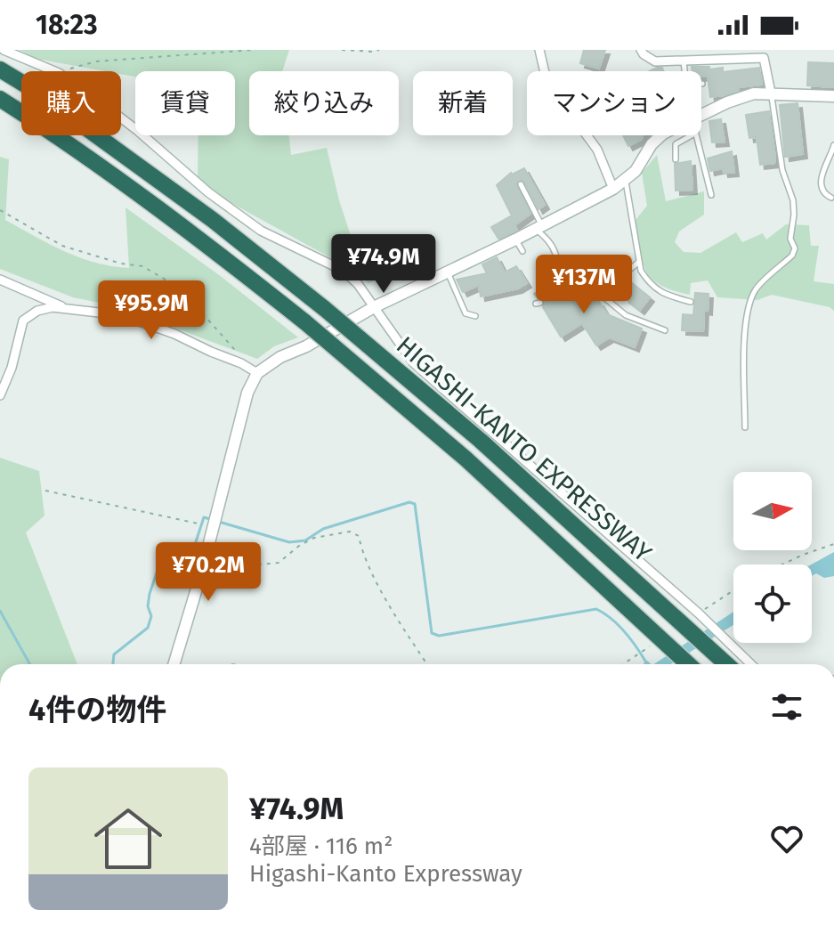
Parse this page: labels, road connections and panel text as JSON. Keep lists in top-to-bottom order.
{
  "streets": {
    "highway": ["HIGASHI-KANTO EXPRESSWAY"]
  },
  "north": "right",
  "page": {
    "status": "18:23",
    "chip": [
      "購入",
      "賃貸",
      "絞り込み",
      "新着",
      "マンション"
    ],
    "price": [
      "¥74.9M",
      "¥137M",
      "¥95.9M",
      "¥70.2M"
    ],
    "heading": "4件の物件",
    "list": [
      {
        "name": "¥74.9M",
        "note": "4部屋 · 116 m² · Higashi-Kanto Expressway"
      }
    ]
  }
}
